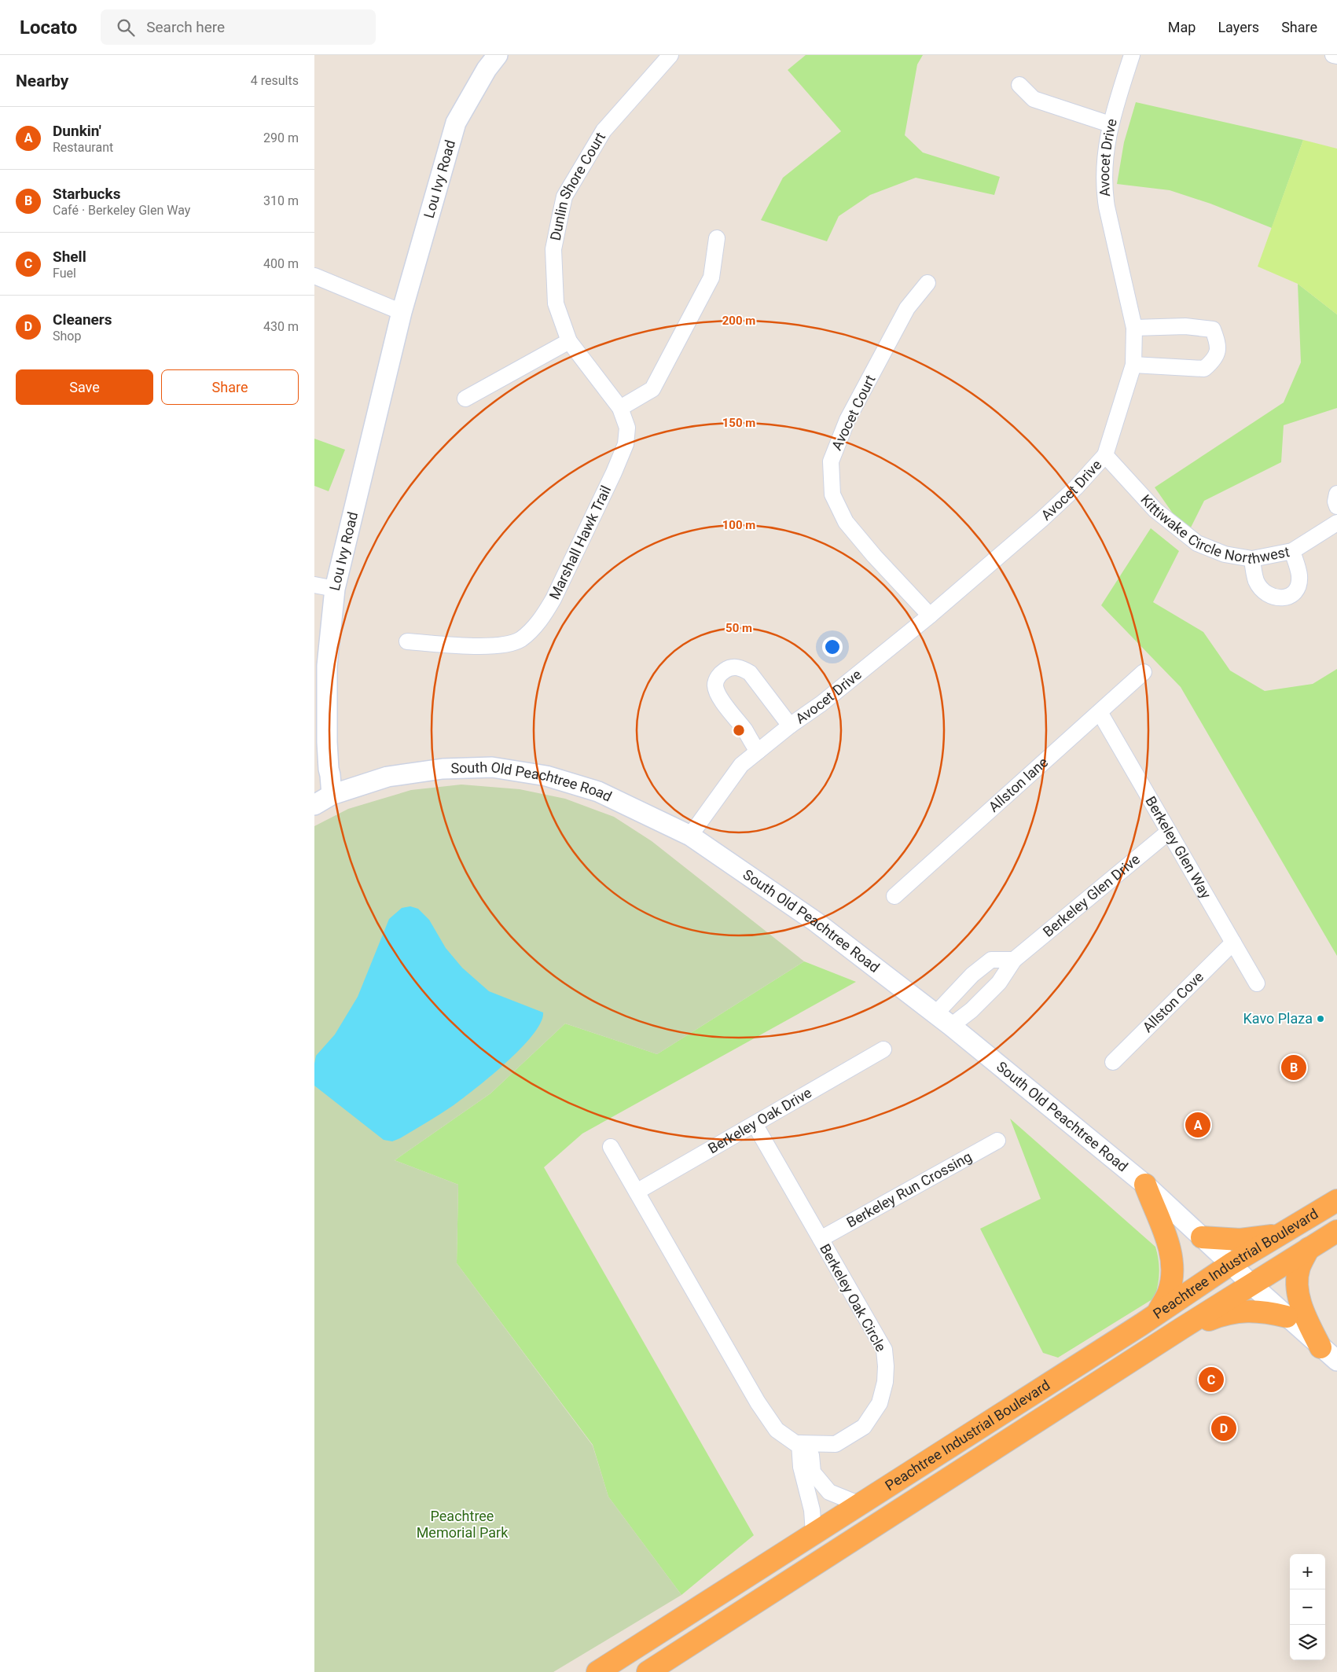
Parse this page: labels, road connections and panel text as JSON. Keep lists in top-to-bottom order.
{
  "streets": {
    "highway": ["Peachtree Industrial Boulevard"],
    "street": [
      "Avocet Drive",
      "Lou Ivy Road",
      "Dunlin Shore Court",
      "Avocet Court",
      "Kittiwake Circle Northwest",
      "Marshall Hawk Trail",
      "Allston lane",
      "South Old Peachtree Road",
      "Berkeley Glen Way",
      "Berkeley Glen Drive",
      "Allston Cove",
      "Berkeley Oak Drive",
      "Berkeley Run Crossing",
      "Berkeley Oak Circle"
    ]
  },
  "crossings": [
    ["Avocet Drive", "Avocet Court"],
    ["Avocet Drive", "Kittiwake Circle Northwest"],
    ["Avocet Drive", "South Old Peachtree Road"],
    ["Lou Ivy Road", "South Old Peachtree Road"],
    ["Dunlin Shore Court", "Marshall Hawk Trail"],
    ["Allston lane", "Berkeley Glen Way"],
    ["South Old Peachtree Road", "Berkeley Glen Drive"],
    ["South Old Peachtree Road", "Peachtree Industrial Boulevard"],
    ["Berkeley Glen Way", "Berkeley Glen Drive"],
    ["Berkeley Glen Way", "Allston Cove"],
    ["Berkeley Oak Drive", "Berkeley Oak Circle"],
    ["Berkeley Run Crossing", "Berkeley Oak Circle"]
  ],
  "parks": ["Peachtree Memorial Park"],
  "places": ["Kavo Plaza"],
  "page": {
    "header": "Locato",
    "search": "Search here",
    "nav": ["Map", "Layers", "Share"],
    "heading": ["Nearby", "4 results"],
    "list": [
      {
        "mark": "A",
        "name": "Dunkin'",
        "note": "Restaurant",
        "value": "290 m"
      },
      {
        "mark": "B",
        "name": "Starbucks",
        "note": "Café · Berkeley Glen Way",
        "value": "310 m"
      },
      {
        "mark": "C",
        "name": "Shell",
        "note": "Fuel",
        "value": "400 m"
      },
      {
        "mark": "D",
        "name": "Cleaners",
        "note": "Shop",
        "value": "430 m"
      }
    ],
    "buttons": ["Save", "Share"],
    "pins": [
      "B",
      "A",
      "C",
      "D"
    ],
    "map_buttons": ["+", "−"]
  },
  "rings": [
    "200 m",
    "150 m",
    "100 m",
    "50 m"
  ]
}
